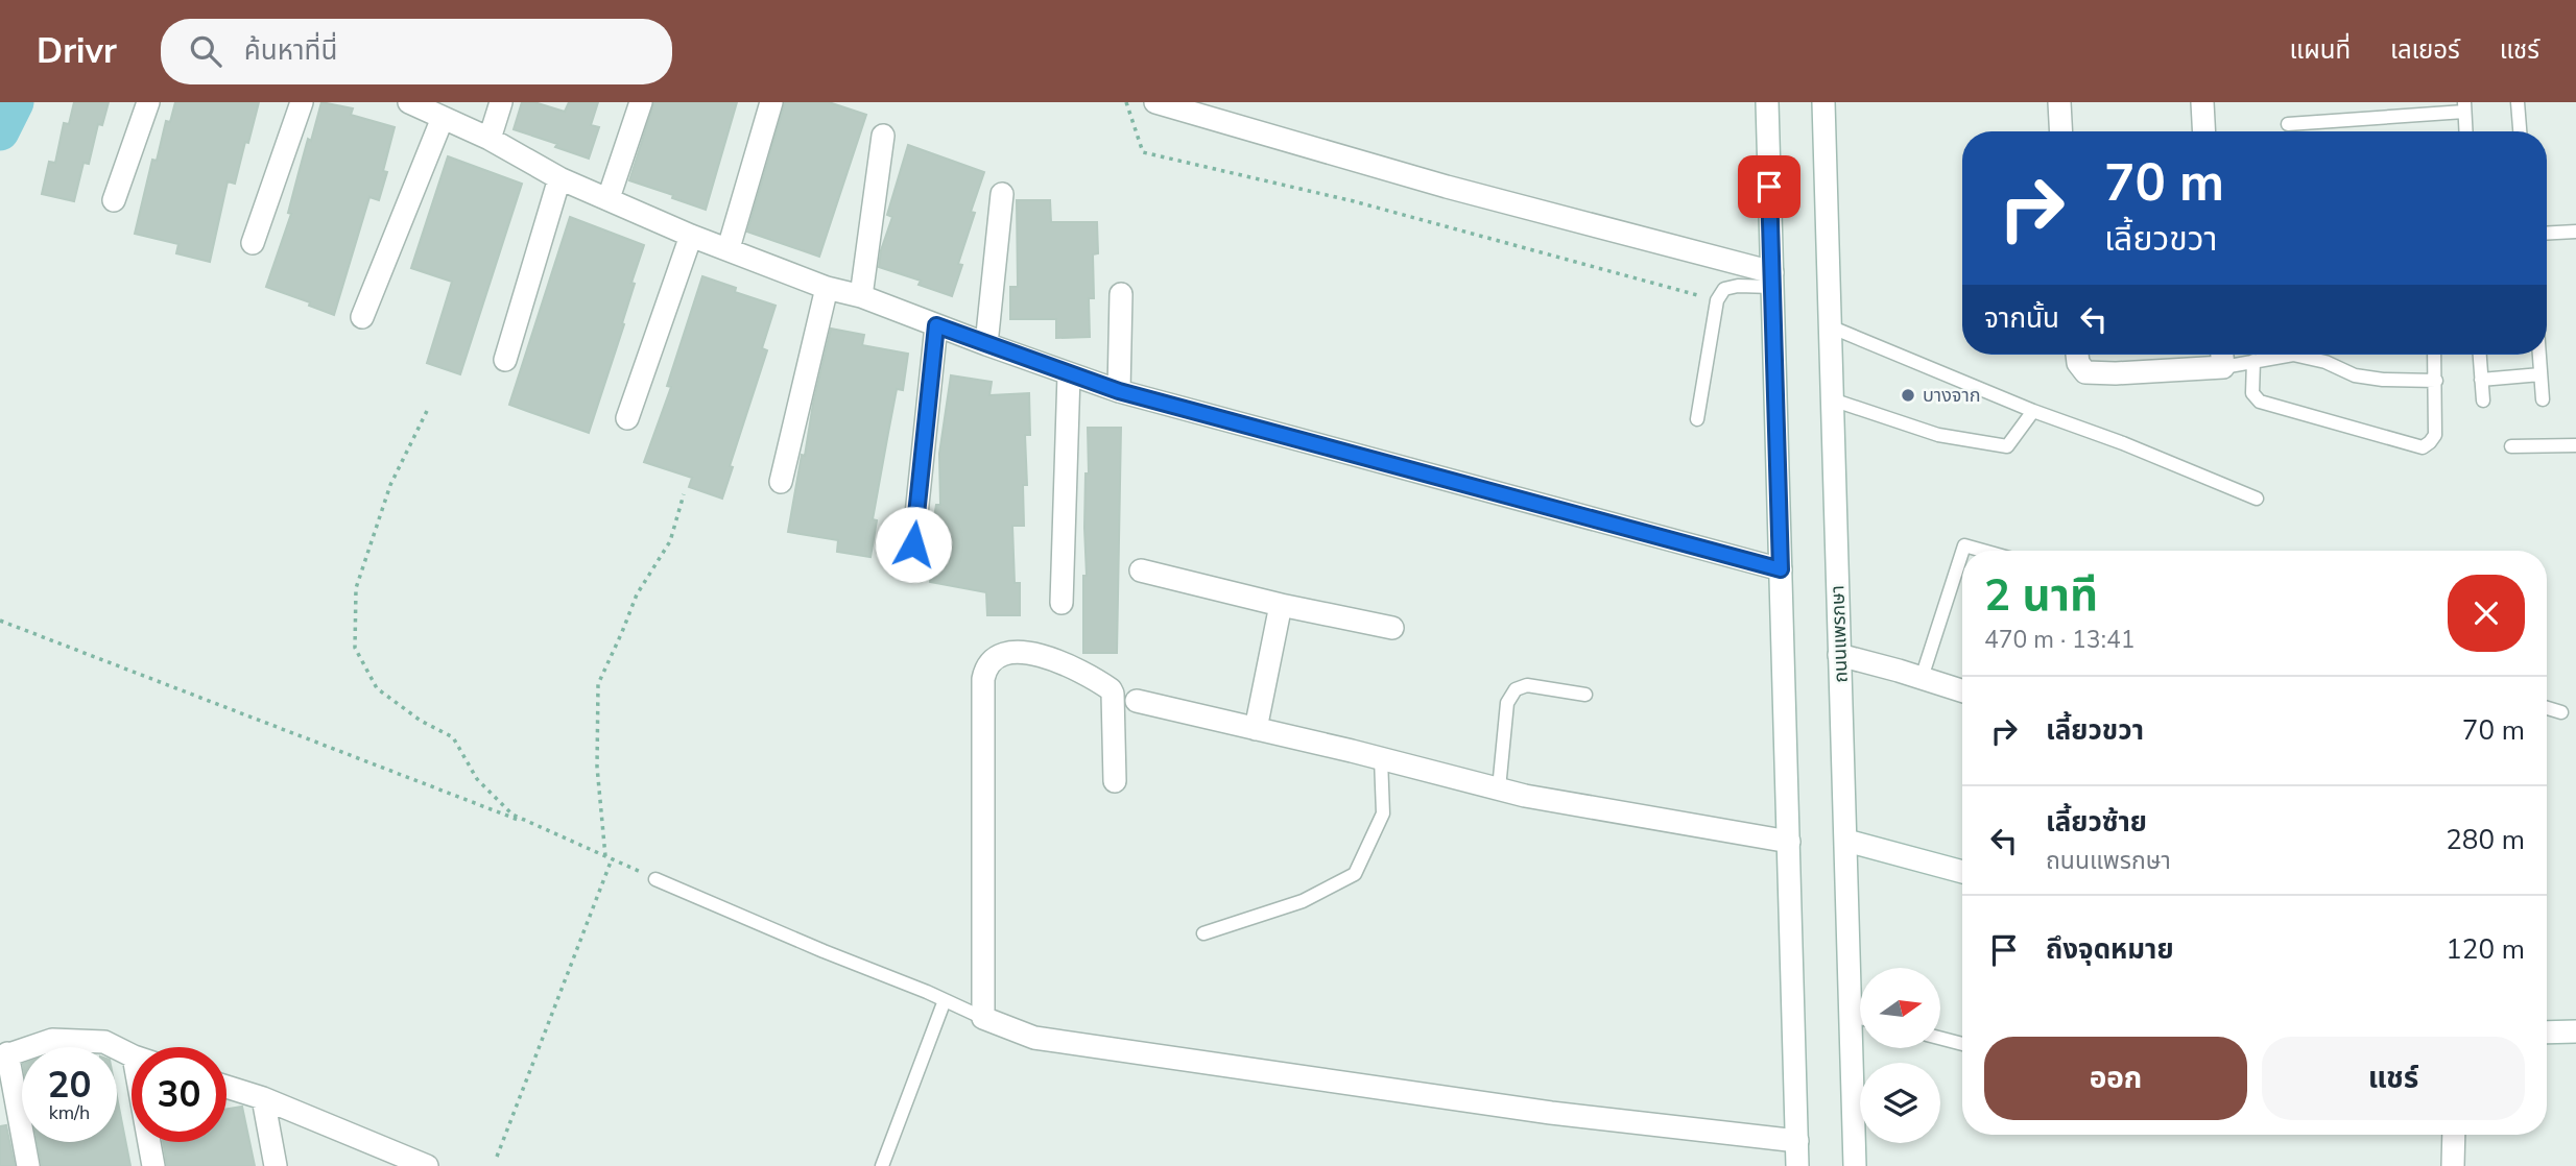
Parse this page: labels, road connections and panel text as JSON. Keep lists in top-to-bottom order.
{
  "streets": {
    "street": ["ถนนแพรกษา"]
  },
  "places": ["บางจาก"],
  "north": "right",
  "page": {
    "header": "Drivr",
    "search": "ค้นหาที่นี่",
    "nav": ["แผนที่", "เลเยอร์", "แชร์"],
    "turn": ["70 m", "เลี้ยวขวา"],
    "then": "จากนั้น",
    "heading": ["2 นาที", "470 m · 13:41"],
    "list": [
      {
        "name": "เลี้ยวขวา",
        "value": "70 m"
      },
      {
        "name": "เลี้ยวซ้าย",
        "note": "ถนนแพรกษา",
        "value": "280 m"
      },
      {
        "name": "ถึงจุดหมาย",
        "value": "120 m"
      }
    ],
    "buttons": ["ออก", "แชร์"],
    "speed": "20 km/h",
    "limit": "30"
  }
}
